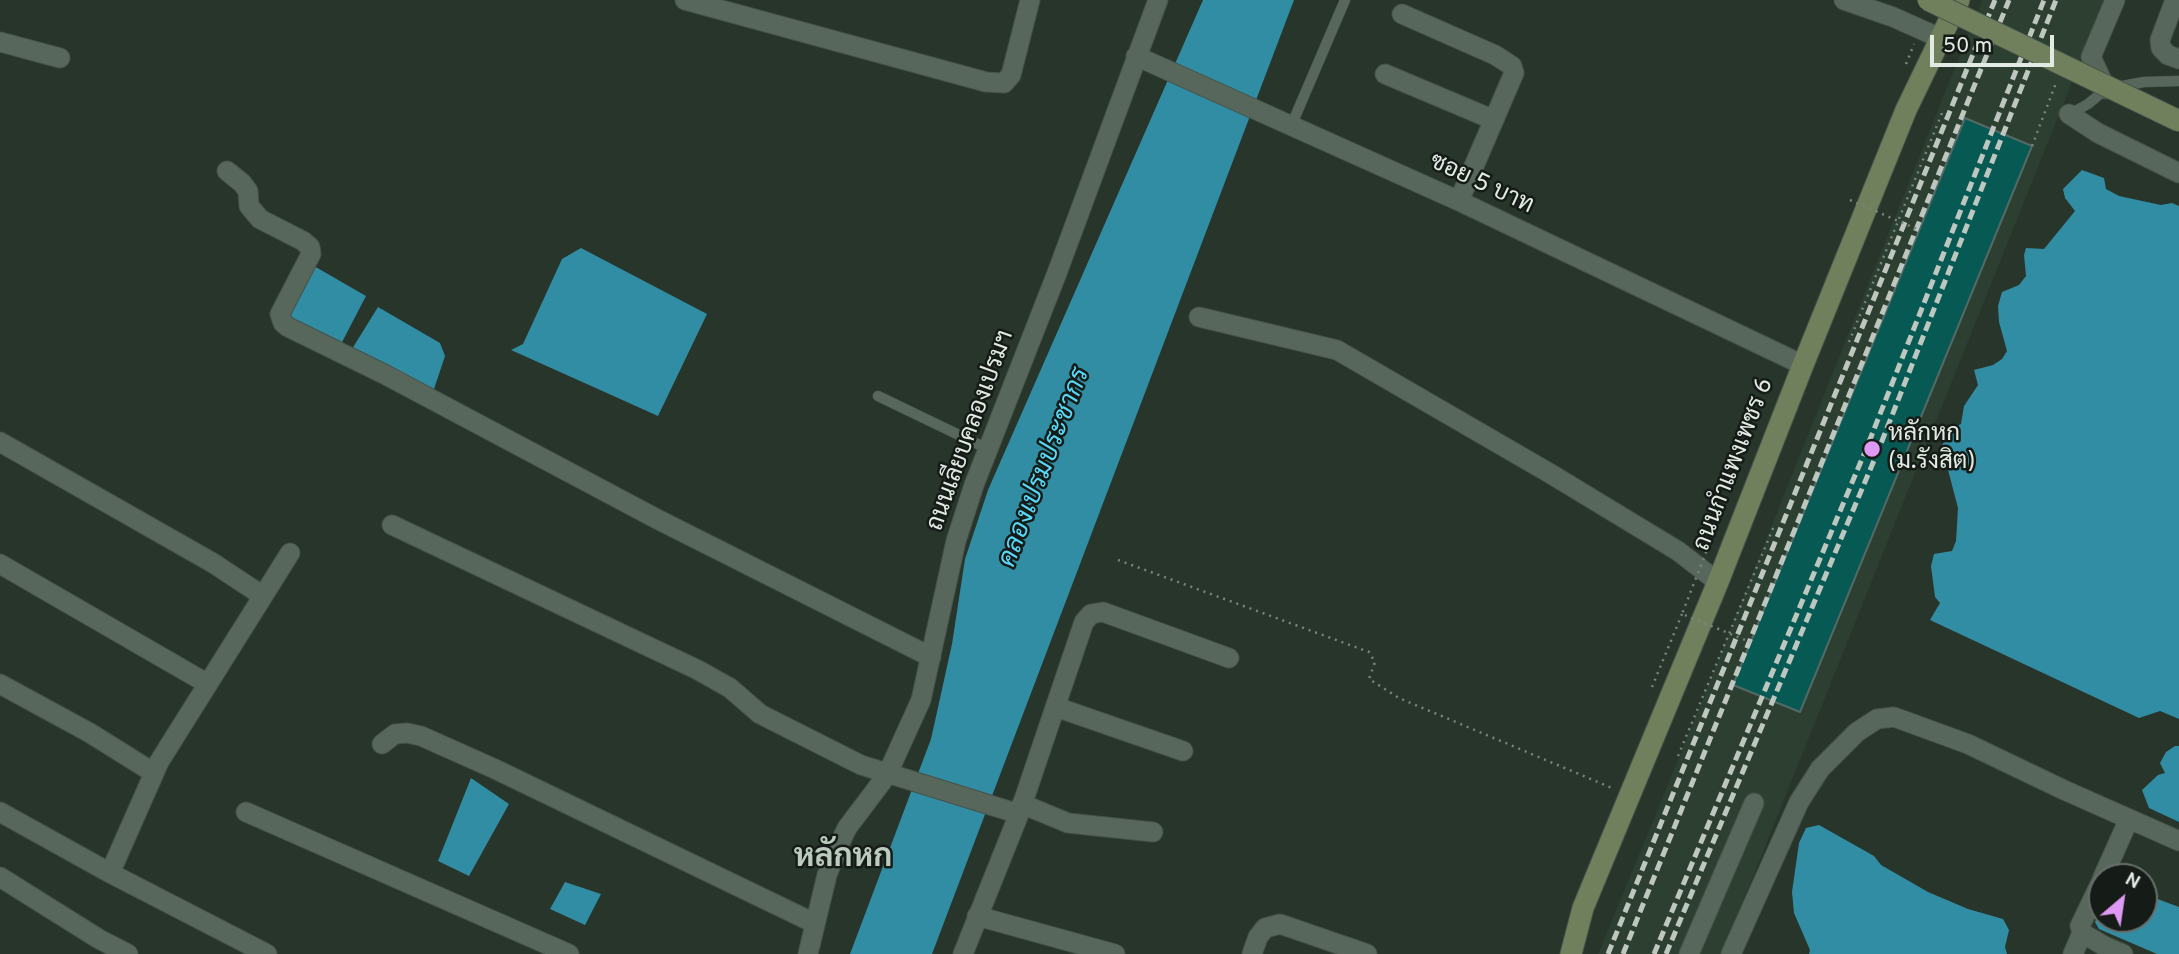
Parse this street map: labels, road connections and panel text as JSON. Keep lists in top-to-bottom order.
{
  "streets": {
    "main road": ["ถนนกำแพงเพชร 6"],
    "street": ["ซอย 5 บาท", "ถนนเลียบคลองเปรมฯ"]
  },
  "crossings": [
    ["ซอย 5 บาท", "ถนนเลียบคลองเปรมฯ"],
    ["ซอย 5 บาท", "ถนนกำแพงเพชร 6"]
  ],
  "districts": ["หลักหก"],
  "water": ["คลองเปรมประชากร"],
  "places": ["หลักหก (ม.รังสิต)"],
  "scale_bar": "50 m",
  "north": "top right"
}
